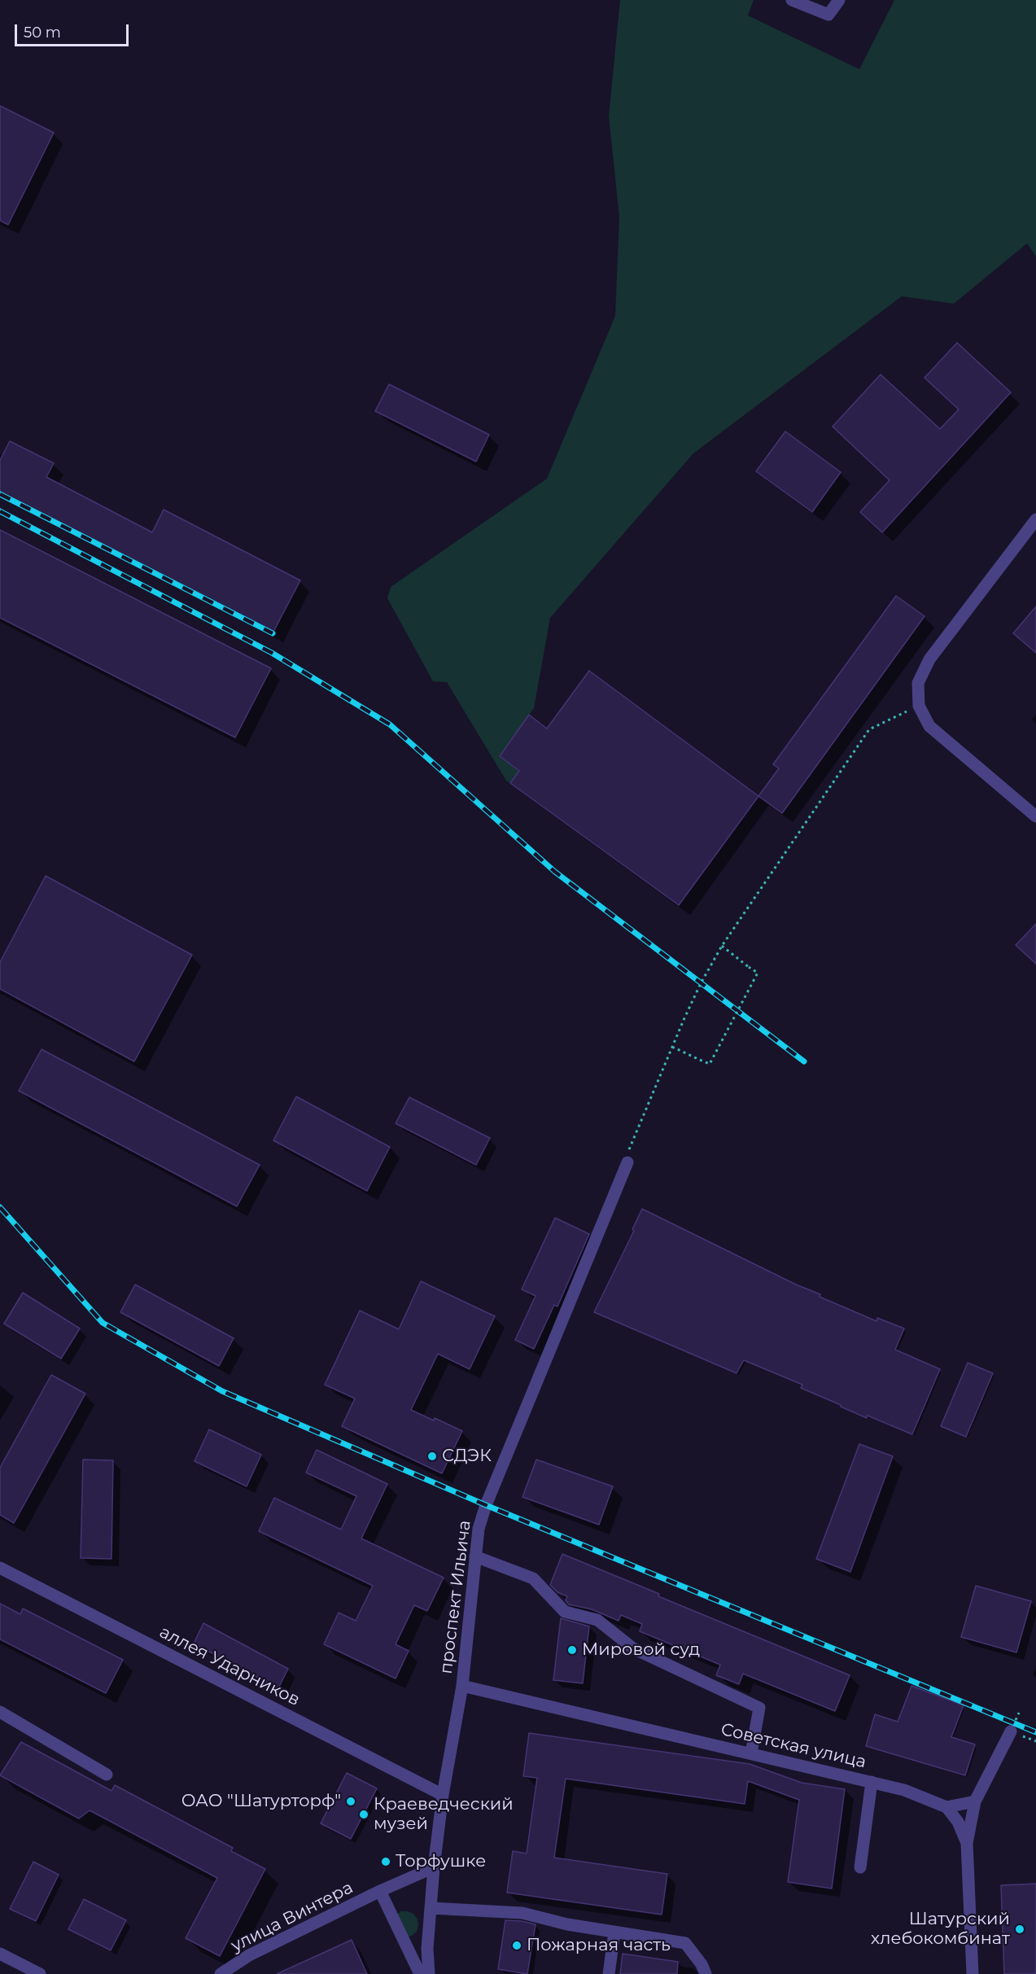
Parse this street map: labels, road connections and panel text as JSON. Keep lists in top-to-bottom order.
{
  "streets": {
    "street": [
      "проспект Ильича",
      "аллея Ударников",
      "Советская улица",
      "улица Винтера"
    ]
  },
  "crossings": [
    ["проспект Ильича", "аллея Ударников"],
    ["проспект Ильича", "Советская улица"],
    ["проспект Ильича", "улица Винтера"]
  ],
  "places": [
    "СДЭК",
    "Мировой суд",
    "ОАО \"Шатурторф\"",
    "Краеведческий музей",
    "Торфушке",
    "Шатурский хлебокомбинат",
    "Пожарная часть"
  ],
  "scale_bar": "50 m"
}
